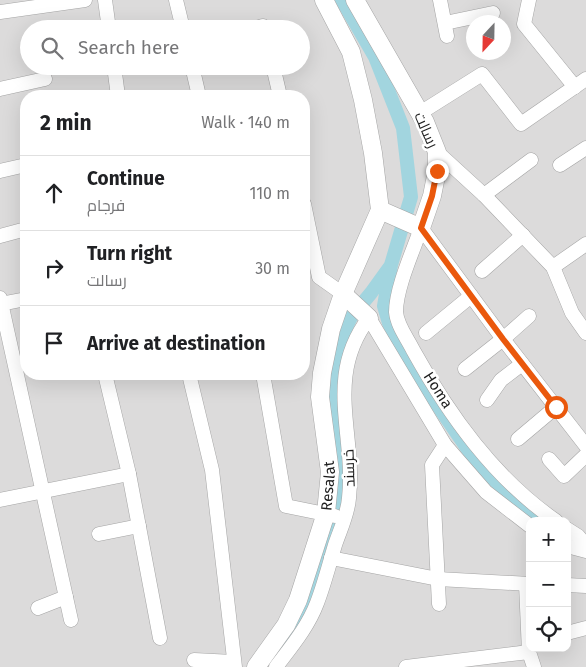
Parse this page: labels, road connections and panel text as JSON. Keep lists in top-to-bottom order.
{
  "streets": {
    "street": [
      "رسالت",
      "Homa",
      "خرسند",
      "Resalat"
    ]
  },
  "crossings": [
    ["رسالت", "Homa"],
    ["Homa", "خرسند"]
  ],
  "north": "bottom",
  "page": {
    "search": "Search here",
    "heading": ["2 min", "Walk · 140 m"],
    "list": [
      ["Continue", "فرجام", "110 m"],
      ["Turn right", "رسالت", "30 m"],
      "Arrive at destination"
    ],
    "map_buttons": ["+", "−"]
  }
}
